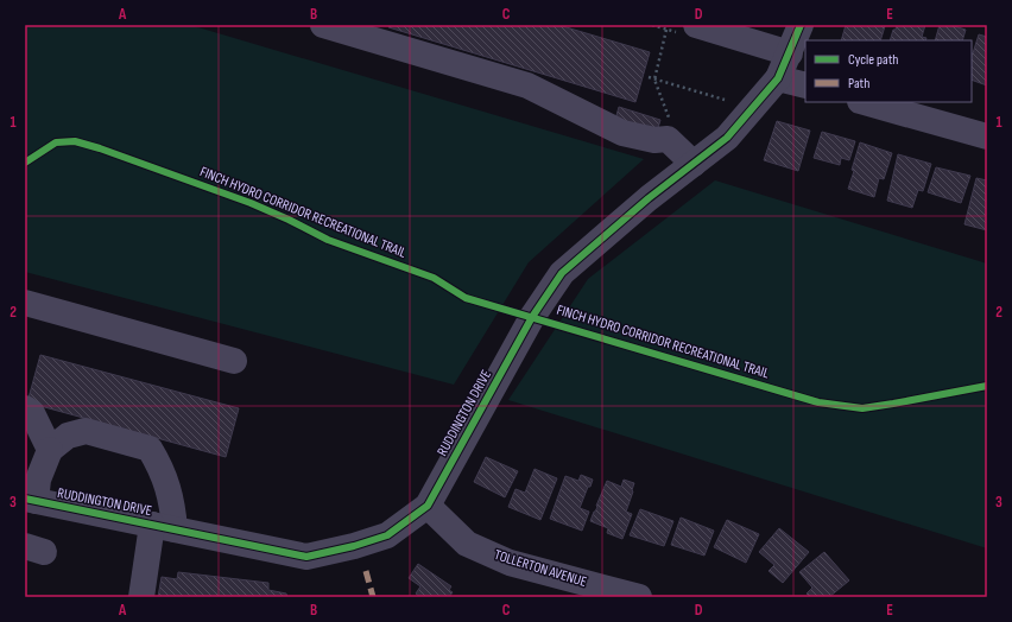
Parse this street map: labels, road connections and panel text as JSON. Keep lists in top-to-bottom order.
{
  "streets": {
    "street": ["RUDDINGTON DRIVE", "TOLLERTON AVENUE"],
    "cycle path": ["FINCH HYDRO CORRIDOR RECREATIONAL TRAIL"]
  },
  "crossings": [
    ["RUDDINGTON DRIVE", "TOLLERTON AVENUE"]
  ],
  "legend": ["Cycle path", "Path"],
  "grid": {
    "columns": [
      "A",
      "B",
      "C",
      "D",
      "E"
    ],
    "rows": ["1", "2", "3"]
  }
}
